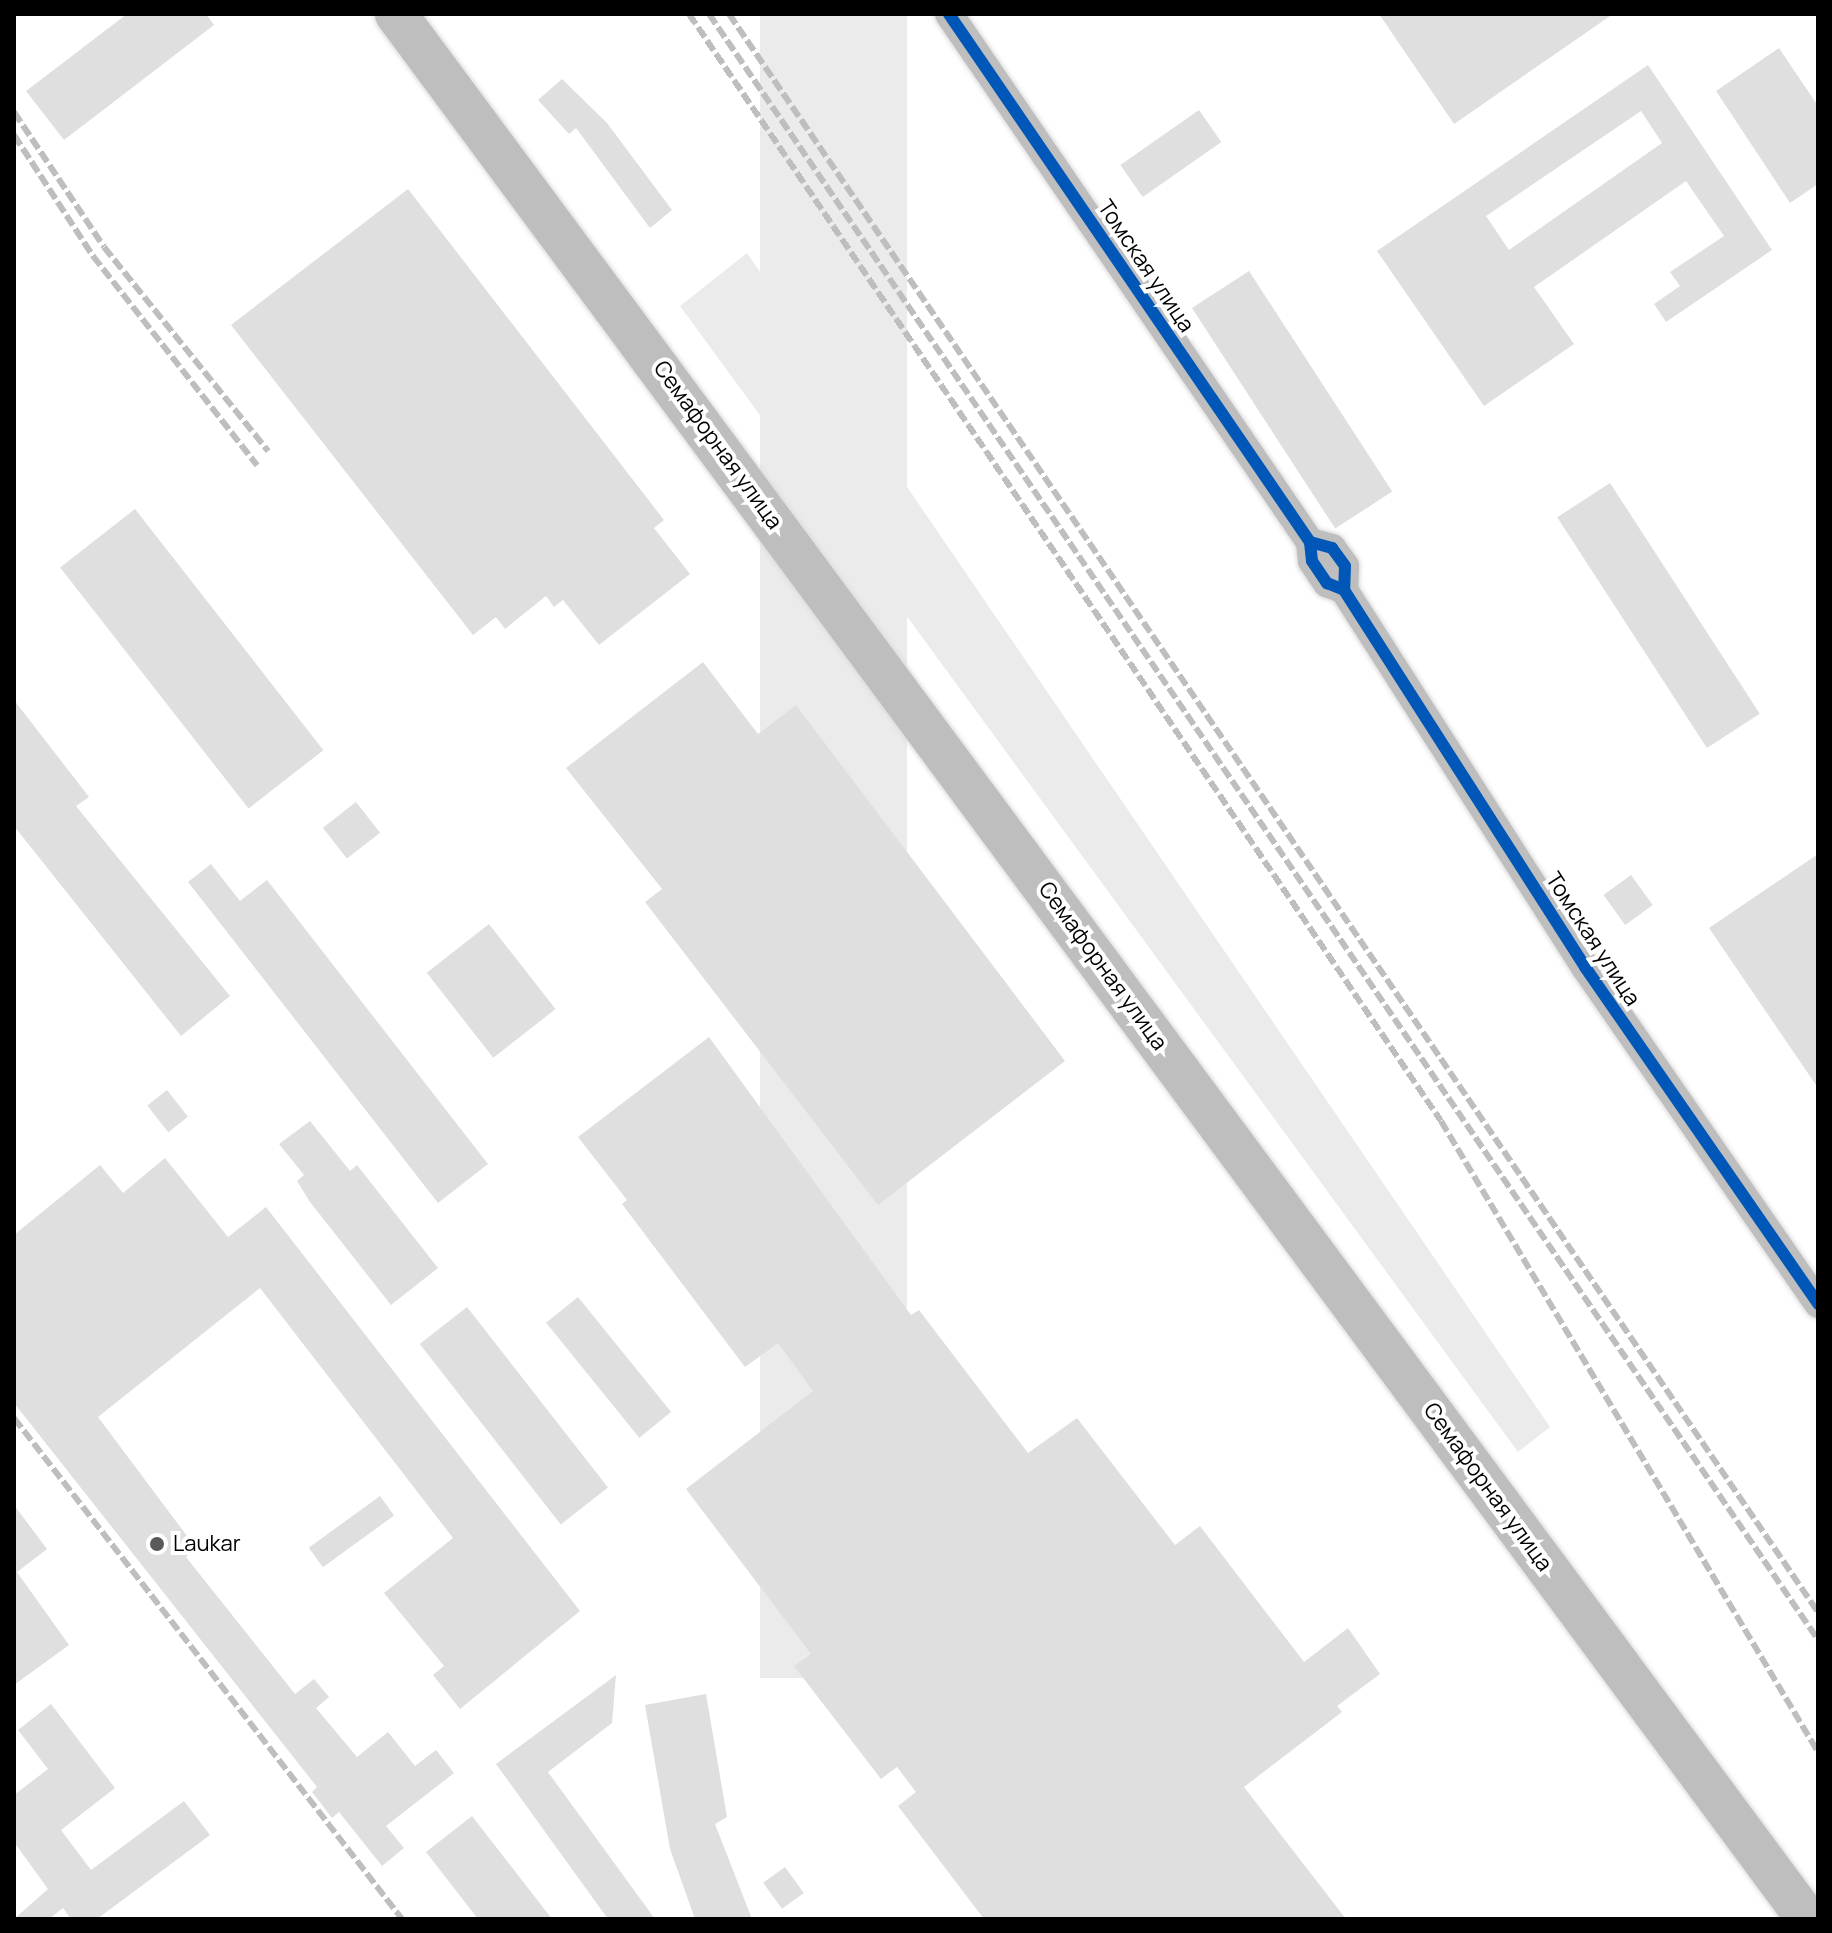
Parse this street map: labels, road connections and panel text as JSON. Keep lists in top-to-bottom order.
{
  "streets": {
    "highway": ["Семафорная улица"],
    "street": ["Томская улица"]
  },
  "places": ["Laukar"]
}
